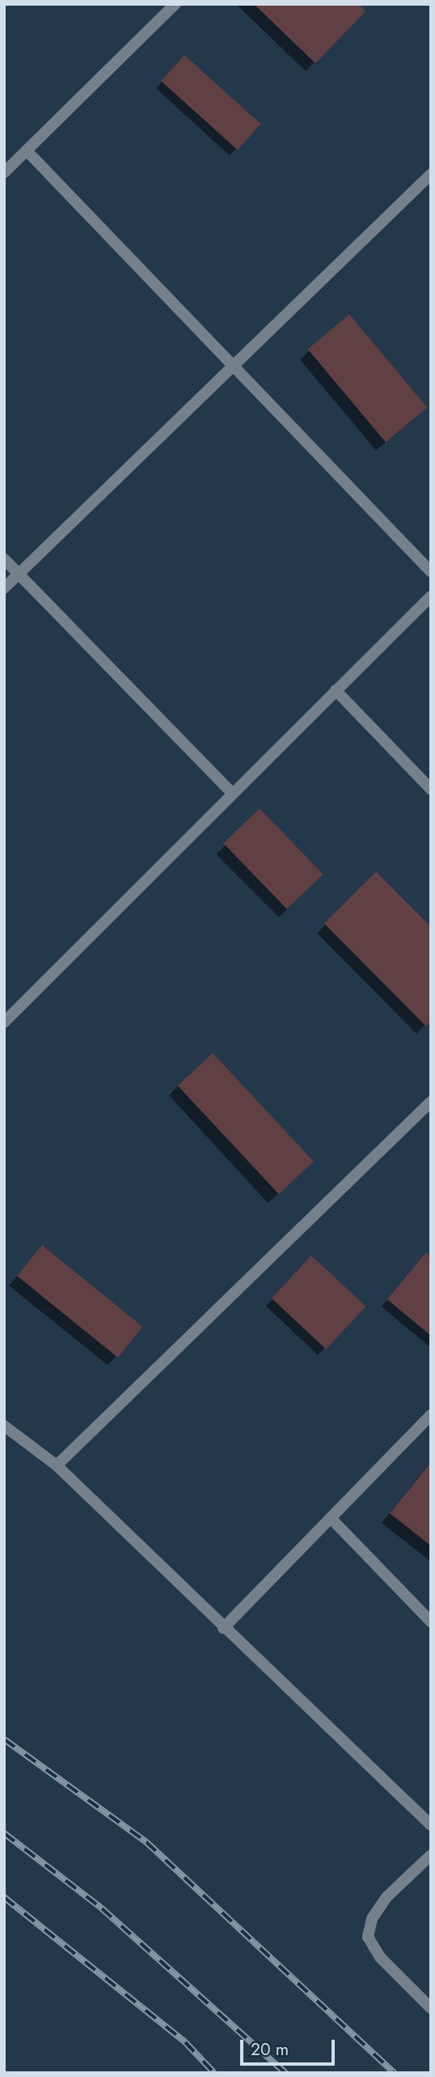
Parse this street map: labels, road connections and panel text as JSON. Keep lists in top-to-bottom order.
{
  "scale_bar": "20 m"
}
